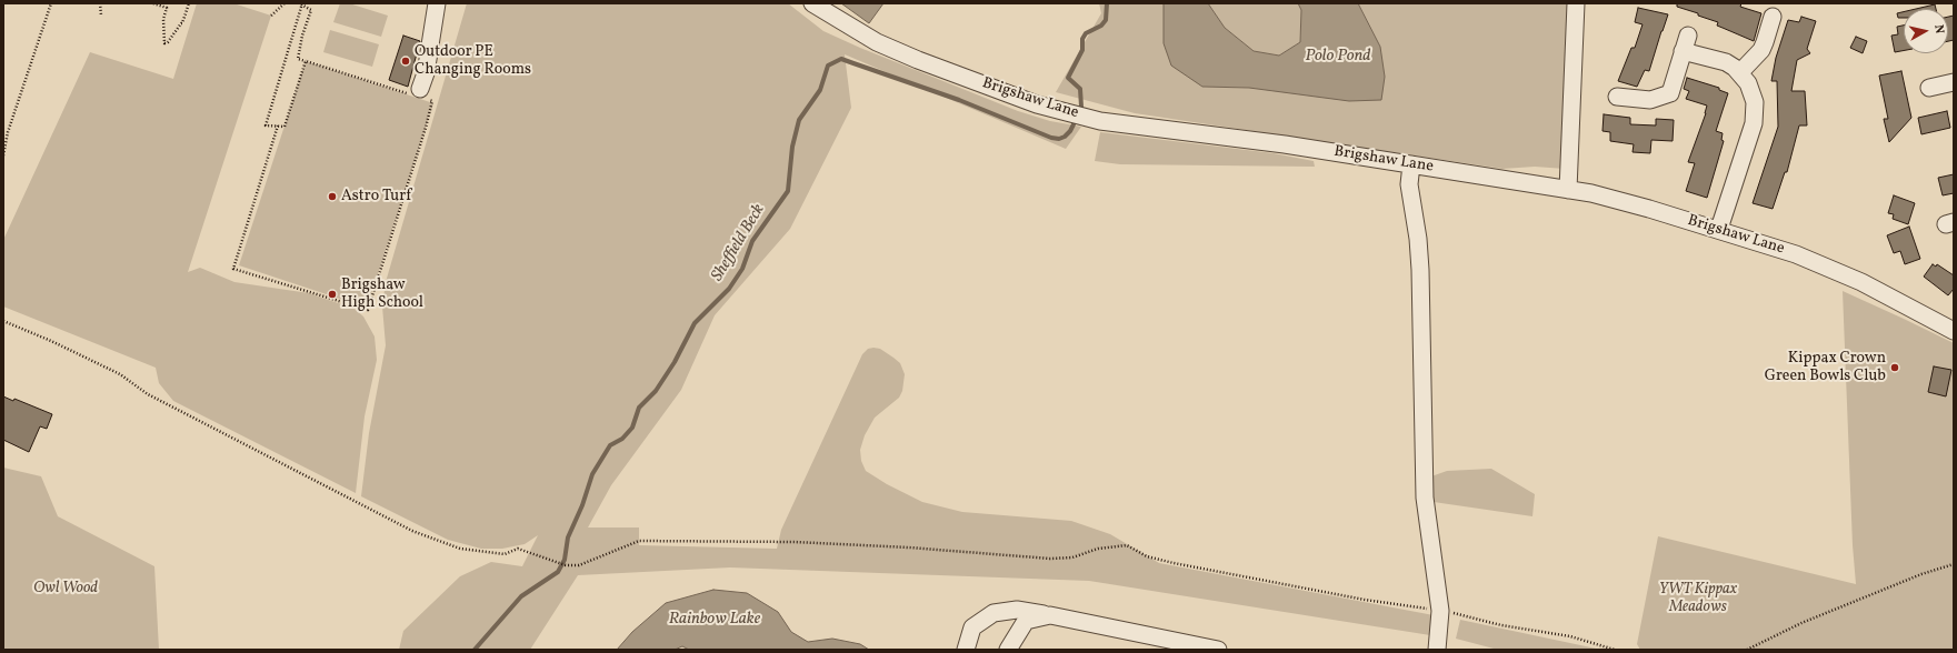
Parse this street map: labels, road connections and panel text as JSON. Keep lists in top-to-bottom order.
{
  "streets": {
    "street": ["Brigshaw Lane"]
  },
  "water": ["Polo Pond", "Sheffield Beck", "Rainbow Lake"],
  "parks": ["Owl Wood", "YWT Kippax Meadows"],
  "places": [
    "Outdoor PE Changing Rooms",
    "Astro Turf",
    "Brigshaw High School",
    "Kippax Crown Green Bowls Club"
  ],
  "north": "right"
}
